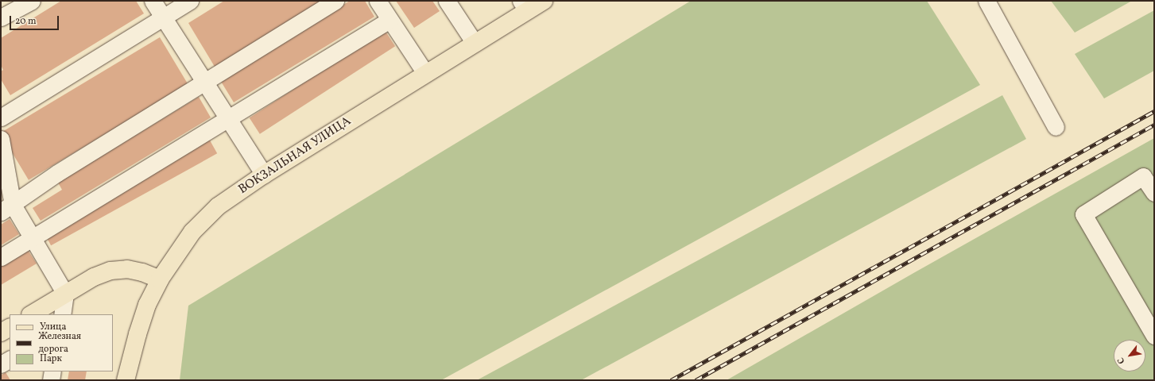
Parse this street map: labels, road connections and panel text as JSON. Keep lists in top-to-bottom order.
{
  "streets": {
    "main road": ["ВОКЗАЛЬНАЯ УЛИЦА"]
  },
  "legend": ["Улица", "Железная дорога", "Парк"],
  "scale_bar": "20 m",
  "north": "bottom left"
}
